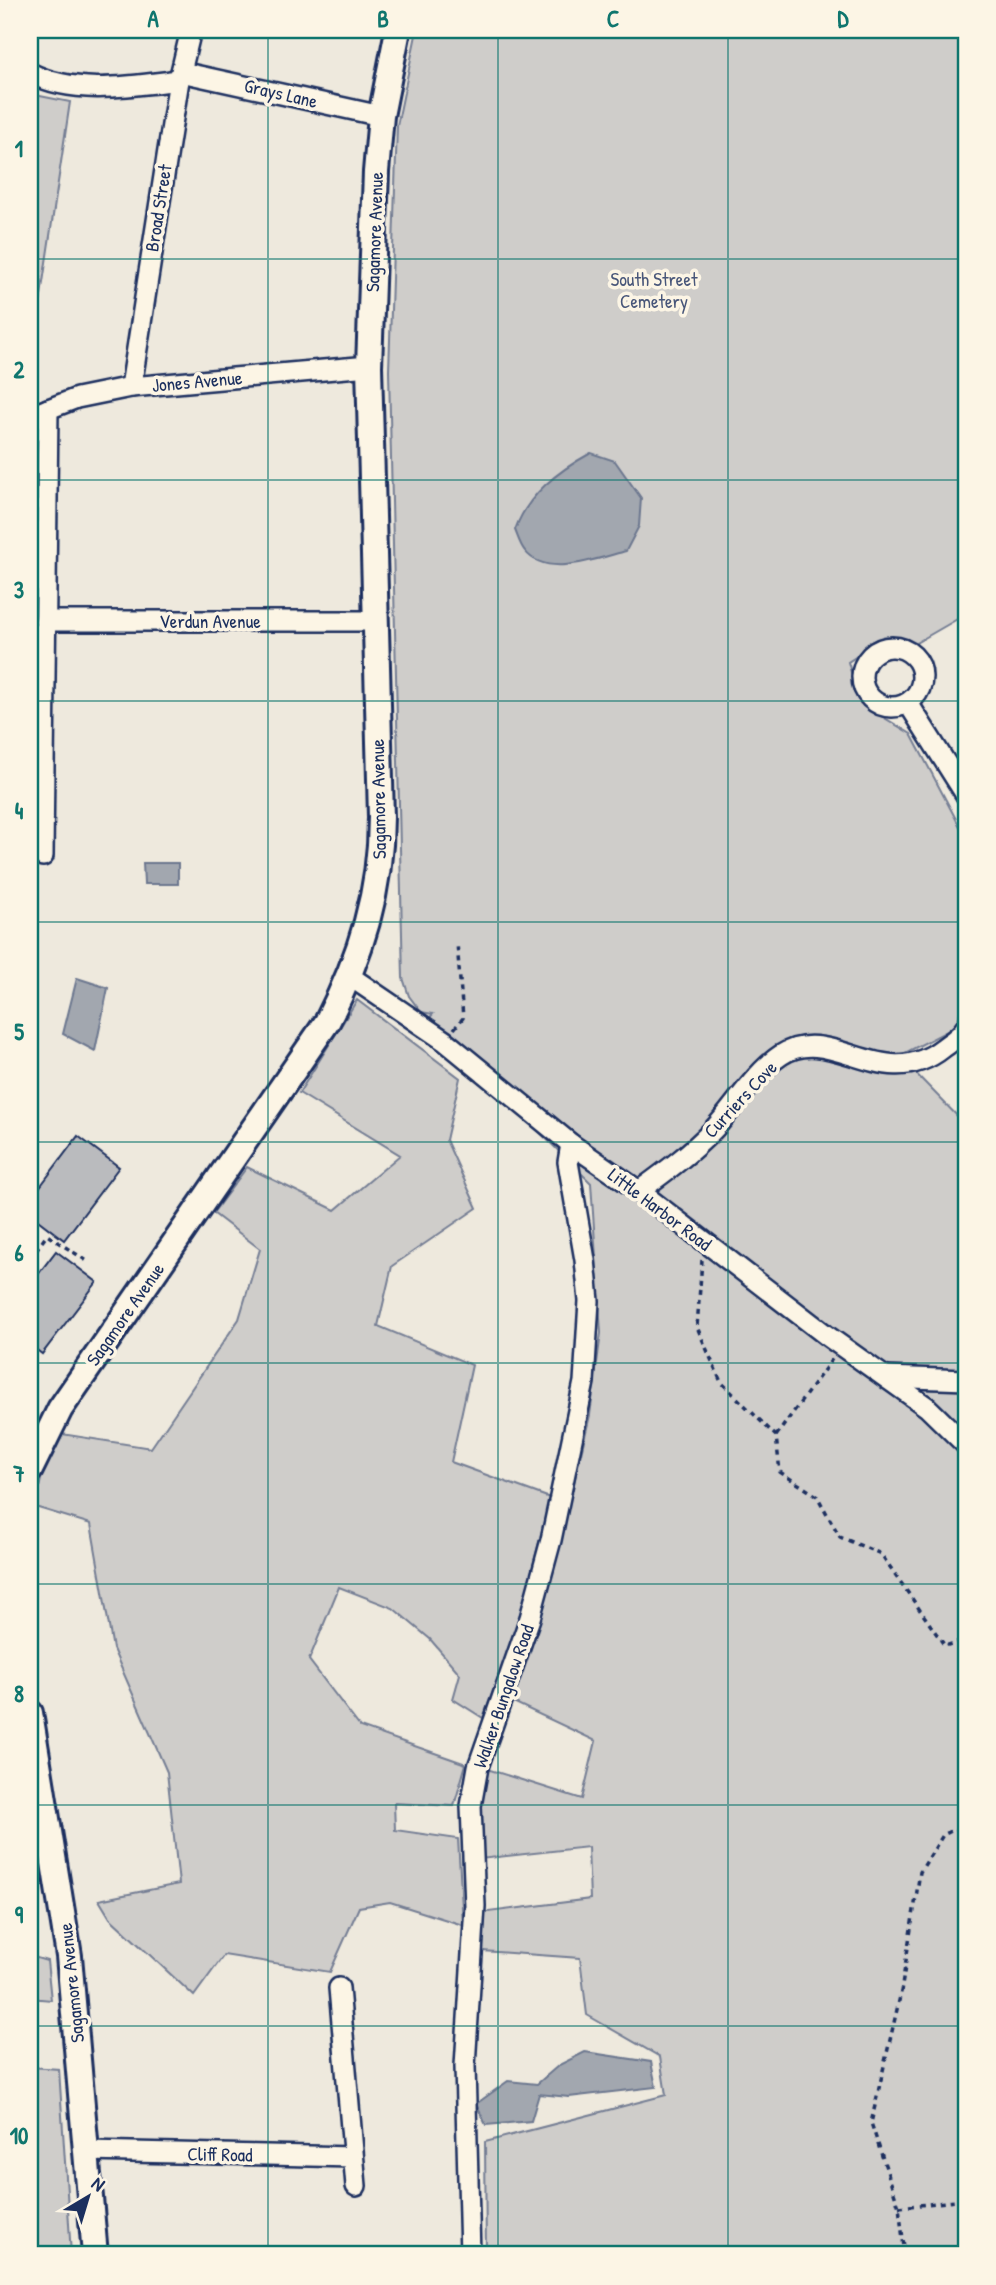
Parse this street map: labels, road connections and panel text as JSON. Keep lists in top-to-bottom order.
{
  "streets": {
    "main road": ["Sagamore Avenue"],
    "street": [
      "Grays Lane",
      "Broad Street",
      "Jones Avenue",
      "Verdun Avenue",
      "Curriers Cove",
      "Little Harbor Road",
      "Walker Bungalow Road",
      "Cliff Road"
    ]
  },
  "crossings": [
    ["Grays Lane", "Broad Street"],
    ["Grays Lane", "Sagamore Avenue"],
    ["Broad Street", "Jones Avenue"],
    ["Sagamore Avenue", "Jones Avenue"],
    ["Sagamore Avenue", "Verdun Avenue"],
    ["Sagamore Avenue", "Little Harbor Road"],
    ["Sagamore Avenue", "Cliff Road"],
    ["Curriers Cove", "Little Harbor Road"],
    ["Little Harbor Road", "Walker Bungalow Road"]
  ],
  "parks": ["South Street Cemetery"],
  "north": "top right",
  "grid": {
    "columns": [
      "A",
      "B",
      "C",
      "D"
    ],
    "rows": [
      "1",
      "2",
      "3",
      "4",
      "5",
      "6",
      "7",
      "8",
      "9",
      "10"
    ]
  }
}
